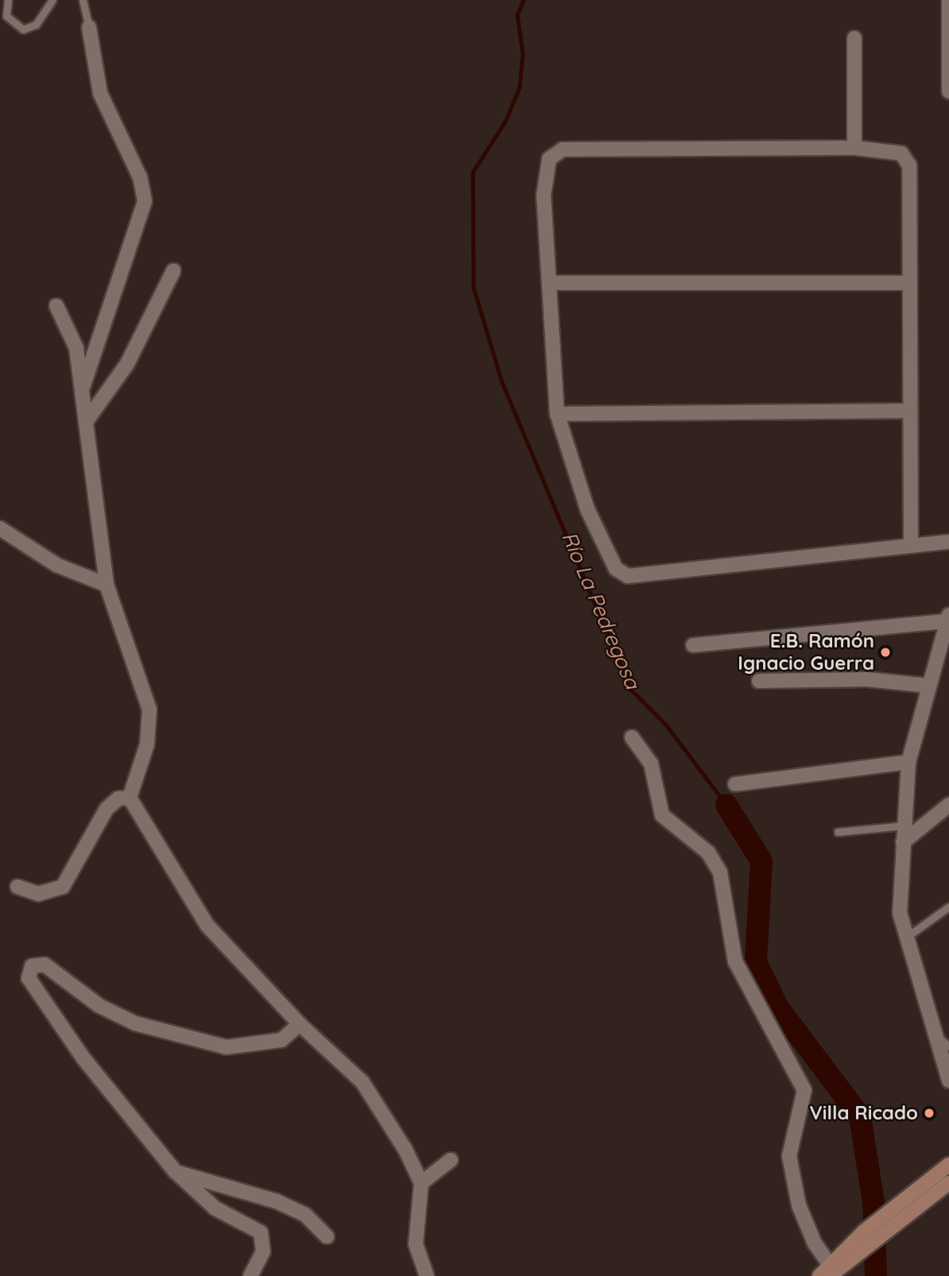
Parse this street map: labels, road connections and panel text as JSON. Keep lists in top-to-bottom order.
{
  "water": ["Río La Pedregosa"],
  "places": ["E.B. Ramón Ignacio Guerra", "Villa Ricado"]
}
